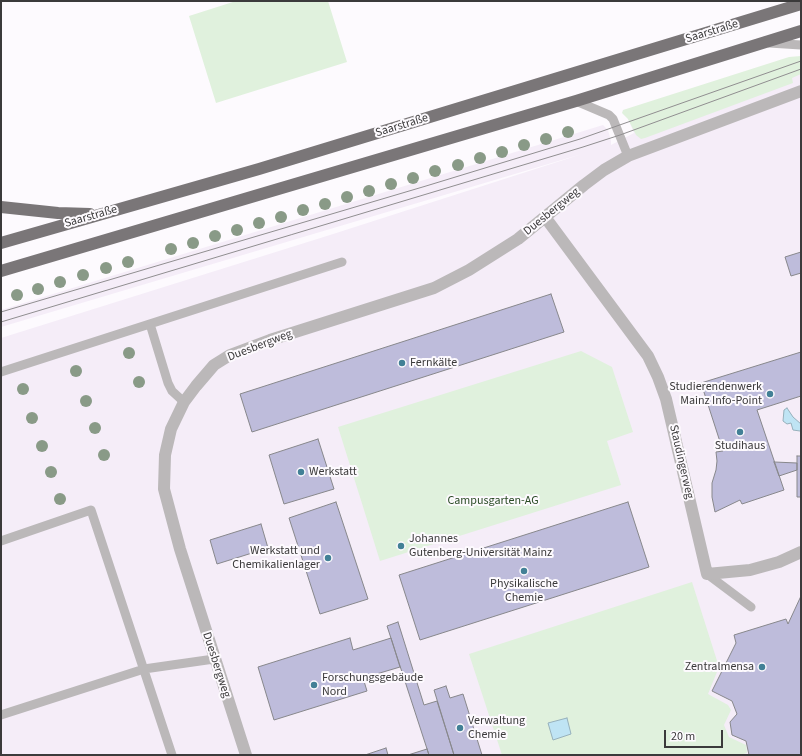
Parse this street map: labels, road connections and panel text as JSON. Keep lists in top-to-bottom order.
{
  "streets": {
    "highway": ["Saarstraße"],
    "street": ["Duesbergweg", "Staudingerweg"]
  },
  "crossings": [
    ["Duesbergweg", "Staudingerweg"]
  ],
  "parks": ["Campusgarten-AG"],
  "places": [
    "Fernkälte",
    "Studierendenwerk Mainz Info-Point",
    "Studihaus",
    "Werkstatt",
    "Johannes Gutenberg-Universität Mainz",
    "Werkstatt und Chemikalienlager",
    "Physikalische Chemie",
    "Zentralmensa",
    "Forschungsgebäude Nord",
    "Verwaltung Chemie"
  ],
  "scale_bar": "20 m"
}
